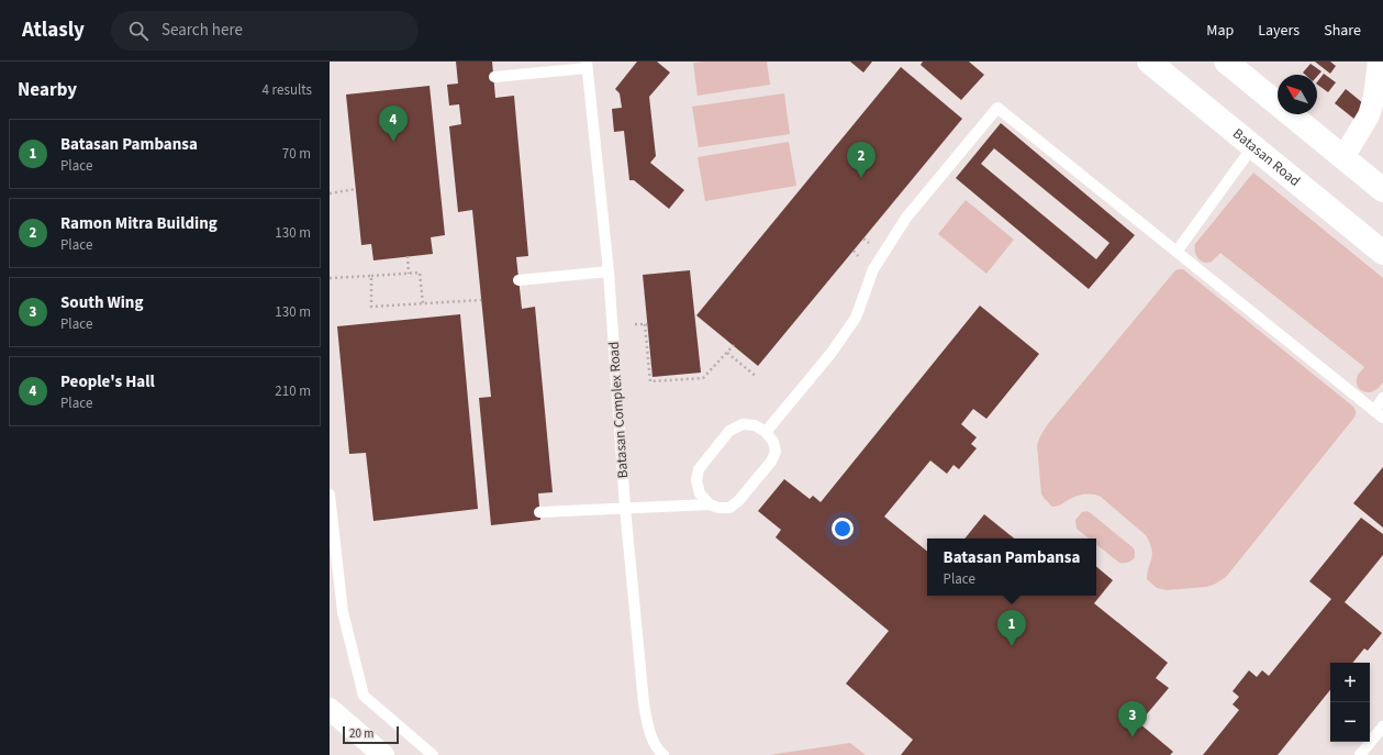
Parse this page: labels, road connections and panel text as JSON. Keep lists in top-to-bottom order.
{
  "streets": {
    "main road": ["Batasan Road"],
    "lane": ["Batasan Complex Road"]
  },
  "scale_bar": "20 m",
  "north": "top left",
  "page": {
    "header": "Atlasly",
    "search": "Search here",
    "nav": ["Map", "Layers", "Share"],
    "heading": ["Nearby", "4 results"],
    "pins": [
      "4",
      "2",
      "1",
      "3"
    ],
    "list": [
      {
        "mark": "1",
        "name": "Batasan Pambansa",
        "note": "Place",
        "value": "70 m"
      },
      {
        "mark": "2",
        "name": "Ramon Mitra Building",
        "note": "Place",
        "value": "130 m"
      },
      {
        "mark": "3",
        "name": "South Wing",
        "note": "Place",
        "value": "130 m"
      },
      {
        "mark": "4",
        "name": "People's Hall",
        "note": "Place",
        "value": "210 m"
      }
    ],
    "popup": ["Batasan Pambansa", "Place"],
    "map_buttons": ["+", "−"],
    "scale": "20 m"
  }
}
